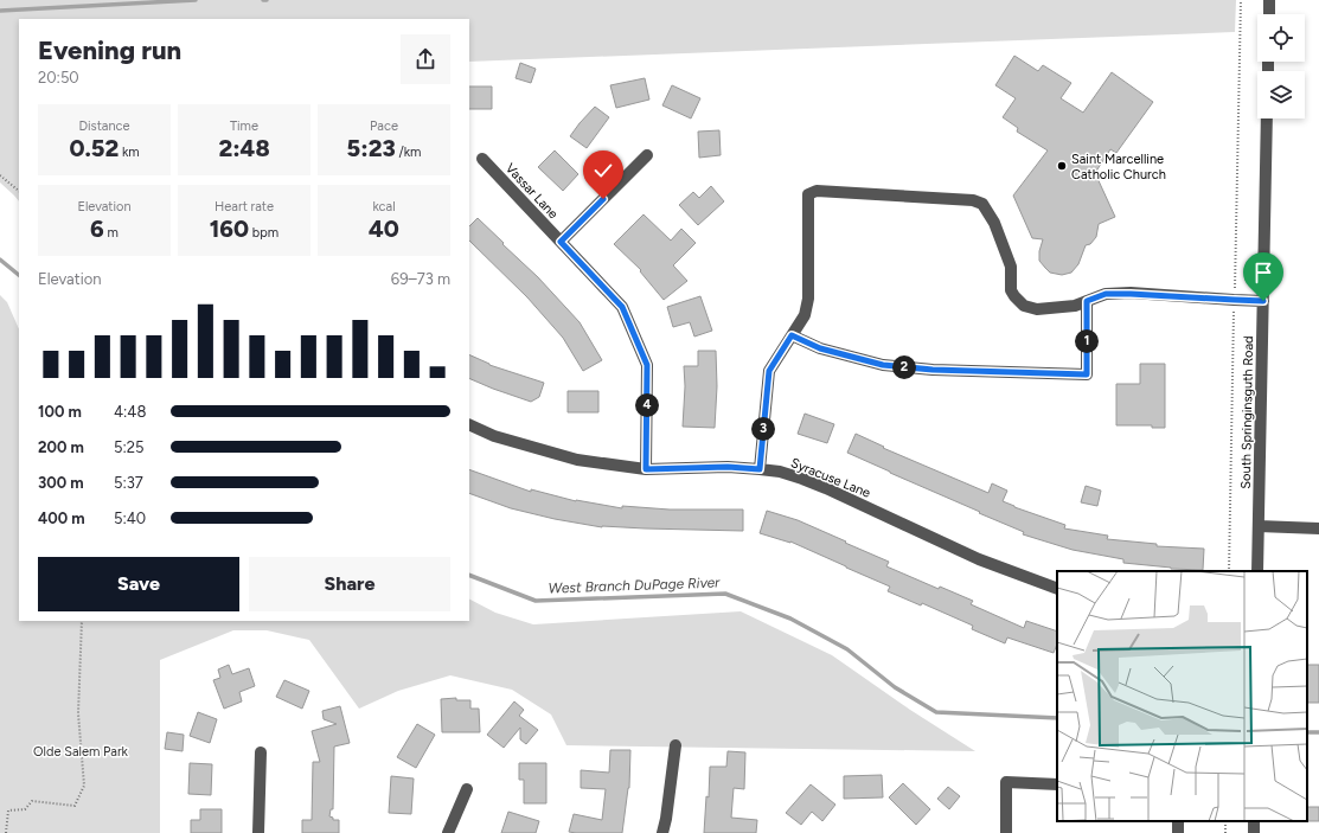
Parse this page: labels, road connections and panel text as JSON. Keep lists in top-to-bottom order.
{
  "streets": {
    "street": ["Vassar Lane", "South Springinsguth Road", "Syracuse Lane"]
  },
  "crossings": [
    ["Vassar Lane", "Syracuse Lane"]
  ],
  "water": ["West Branch DuPage River"],
  "parks": ["Olde Salem Park"],
  "places": ["Saint Marcelline Catholic Church"],
  "page": {
    "heading": ["Evening run", "20:50"],
    "stats": [
      ["Distance", "0.52 km"],
      ["Time", "2:48"],
      ["Pace", "5:23 /km"],
      ["Elevation", "6 m"],
      ["Heart rate", "160 bpm"],
      ["kcal", "40"]
    ],
    "chart": ["Elevation", "69–73 m"],
    "pins": [
      "1",
      "2",
      "4",
      "3"
    ],
    "list": [
      {
        "name": "100 m",
        "note": "4:48"
      },
      {
        "name": "200 m",
        "note": "5:25"
      },
      {
        "name": "300 m",
        "note": "5:37"
      },
      {
        "name": "400 m",
        "note": "5:40"
      }
    ],
    "buttons": ["Save", "Share"]
  }
}
